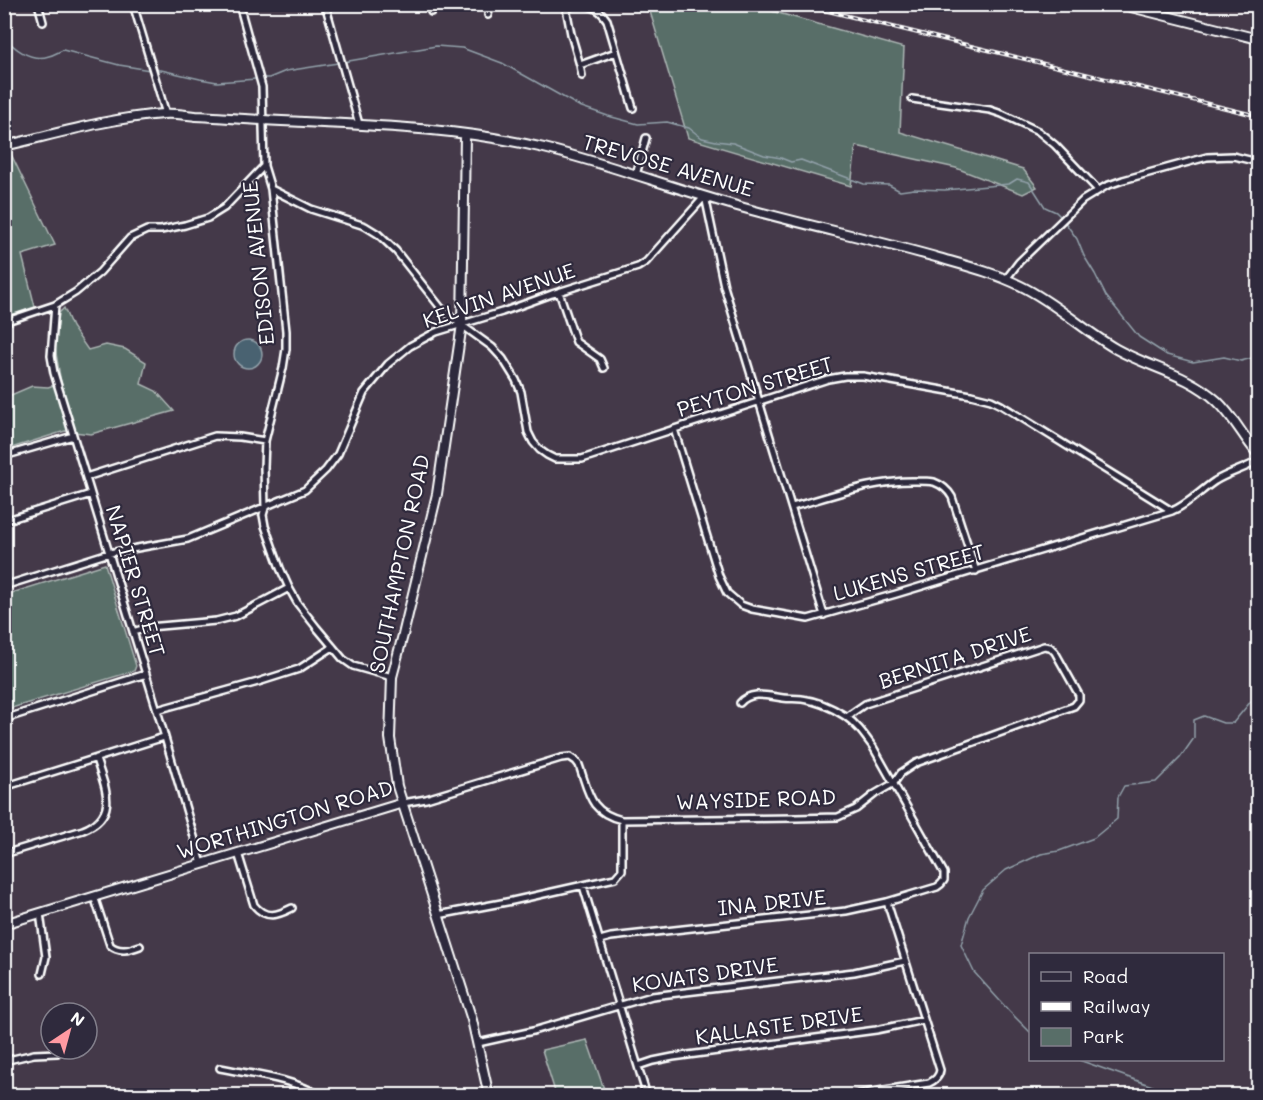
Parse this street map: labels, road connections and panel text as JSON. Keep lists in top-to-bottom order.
{
  "streets": {
    "street": [
      "TREVOSE AVENUE",
      "EDISON AVENUE",
      "KELVIN AVENUE",
      "PEYTON STREET",
      "SOUTHAMPTON ROAD",
      "LUKENS STREET",
      "NAPIER STREET",
      "BERNITA DRIVE",
      "WAYSIDE ROAD",
      "WORTHINGTON ROAD",
      "INA DRIVE",
      "KOVATS DRIVE",
      "KALLASTE DRIVE"
    ]
  },
  "crossings": [
    ["TREVOSE AVENUE", "EDISON AVENUE"],
    ["TREVOSE AVENUE", "KELVIN AVENUE"],
    ["TREVOSE AVENUE", "SOUTHAMPTON ROAD"],
    ["EDISON AVENUE", "KELVIN AVENUE"],
    ["EDISON AVENUE", "SOUTHAMPTON ROAD"],
    ["KELVIN AVENUE", "PEYTON STREET"],
    ["KELVIN AVENUE", "SOUTHAMPTON ROAD"],
    ["KELVIN AVENUE", "NAPIER STREET"],
    ["PEYTON STREET", "SOUTHAMPTON ROAD"],
    ["PEYTON STREET", "LUKENS STREET"],
    ["SOUTHAMPTON ROAD", "WORTHINGTON ROAD"],
    ["SOUTHAMPTON ROAD", "KOVATS DRIVE"],
    ["NAPIER STREET", "WORTHINGTON ROAD"],
    ["BERNITA DRIVE", "WAYSIDE ROAD"],
    ["WAYSIDE ROAD", "WORTHINGTON ROAD"],
    ["WAYSIDE ROAD", "INA DRIVE"]
  ],
  "legend": ["Road", "Railway", "Park"],
  "north": "top right"
}
